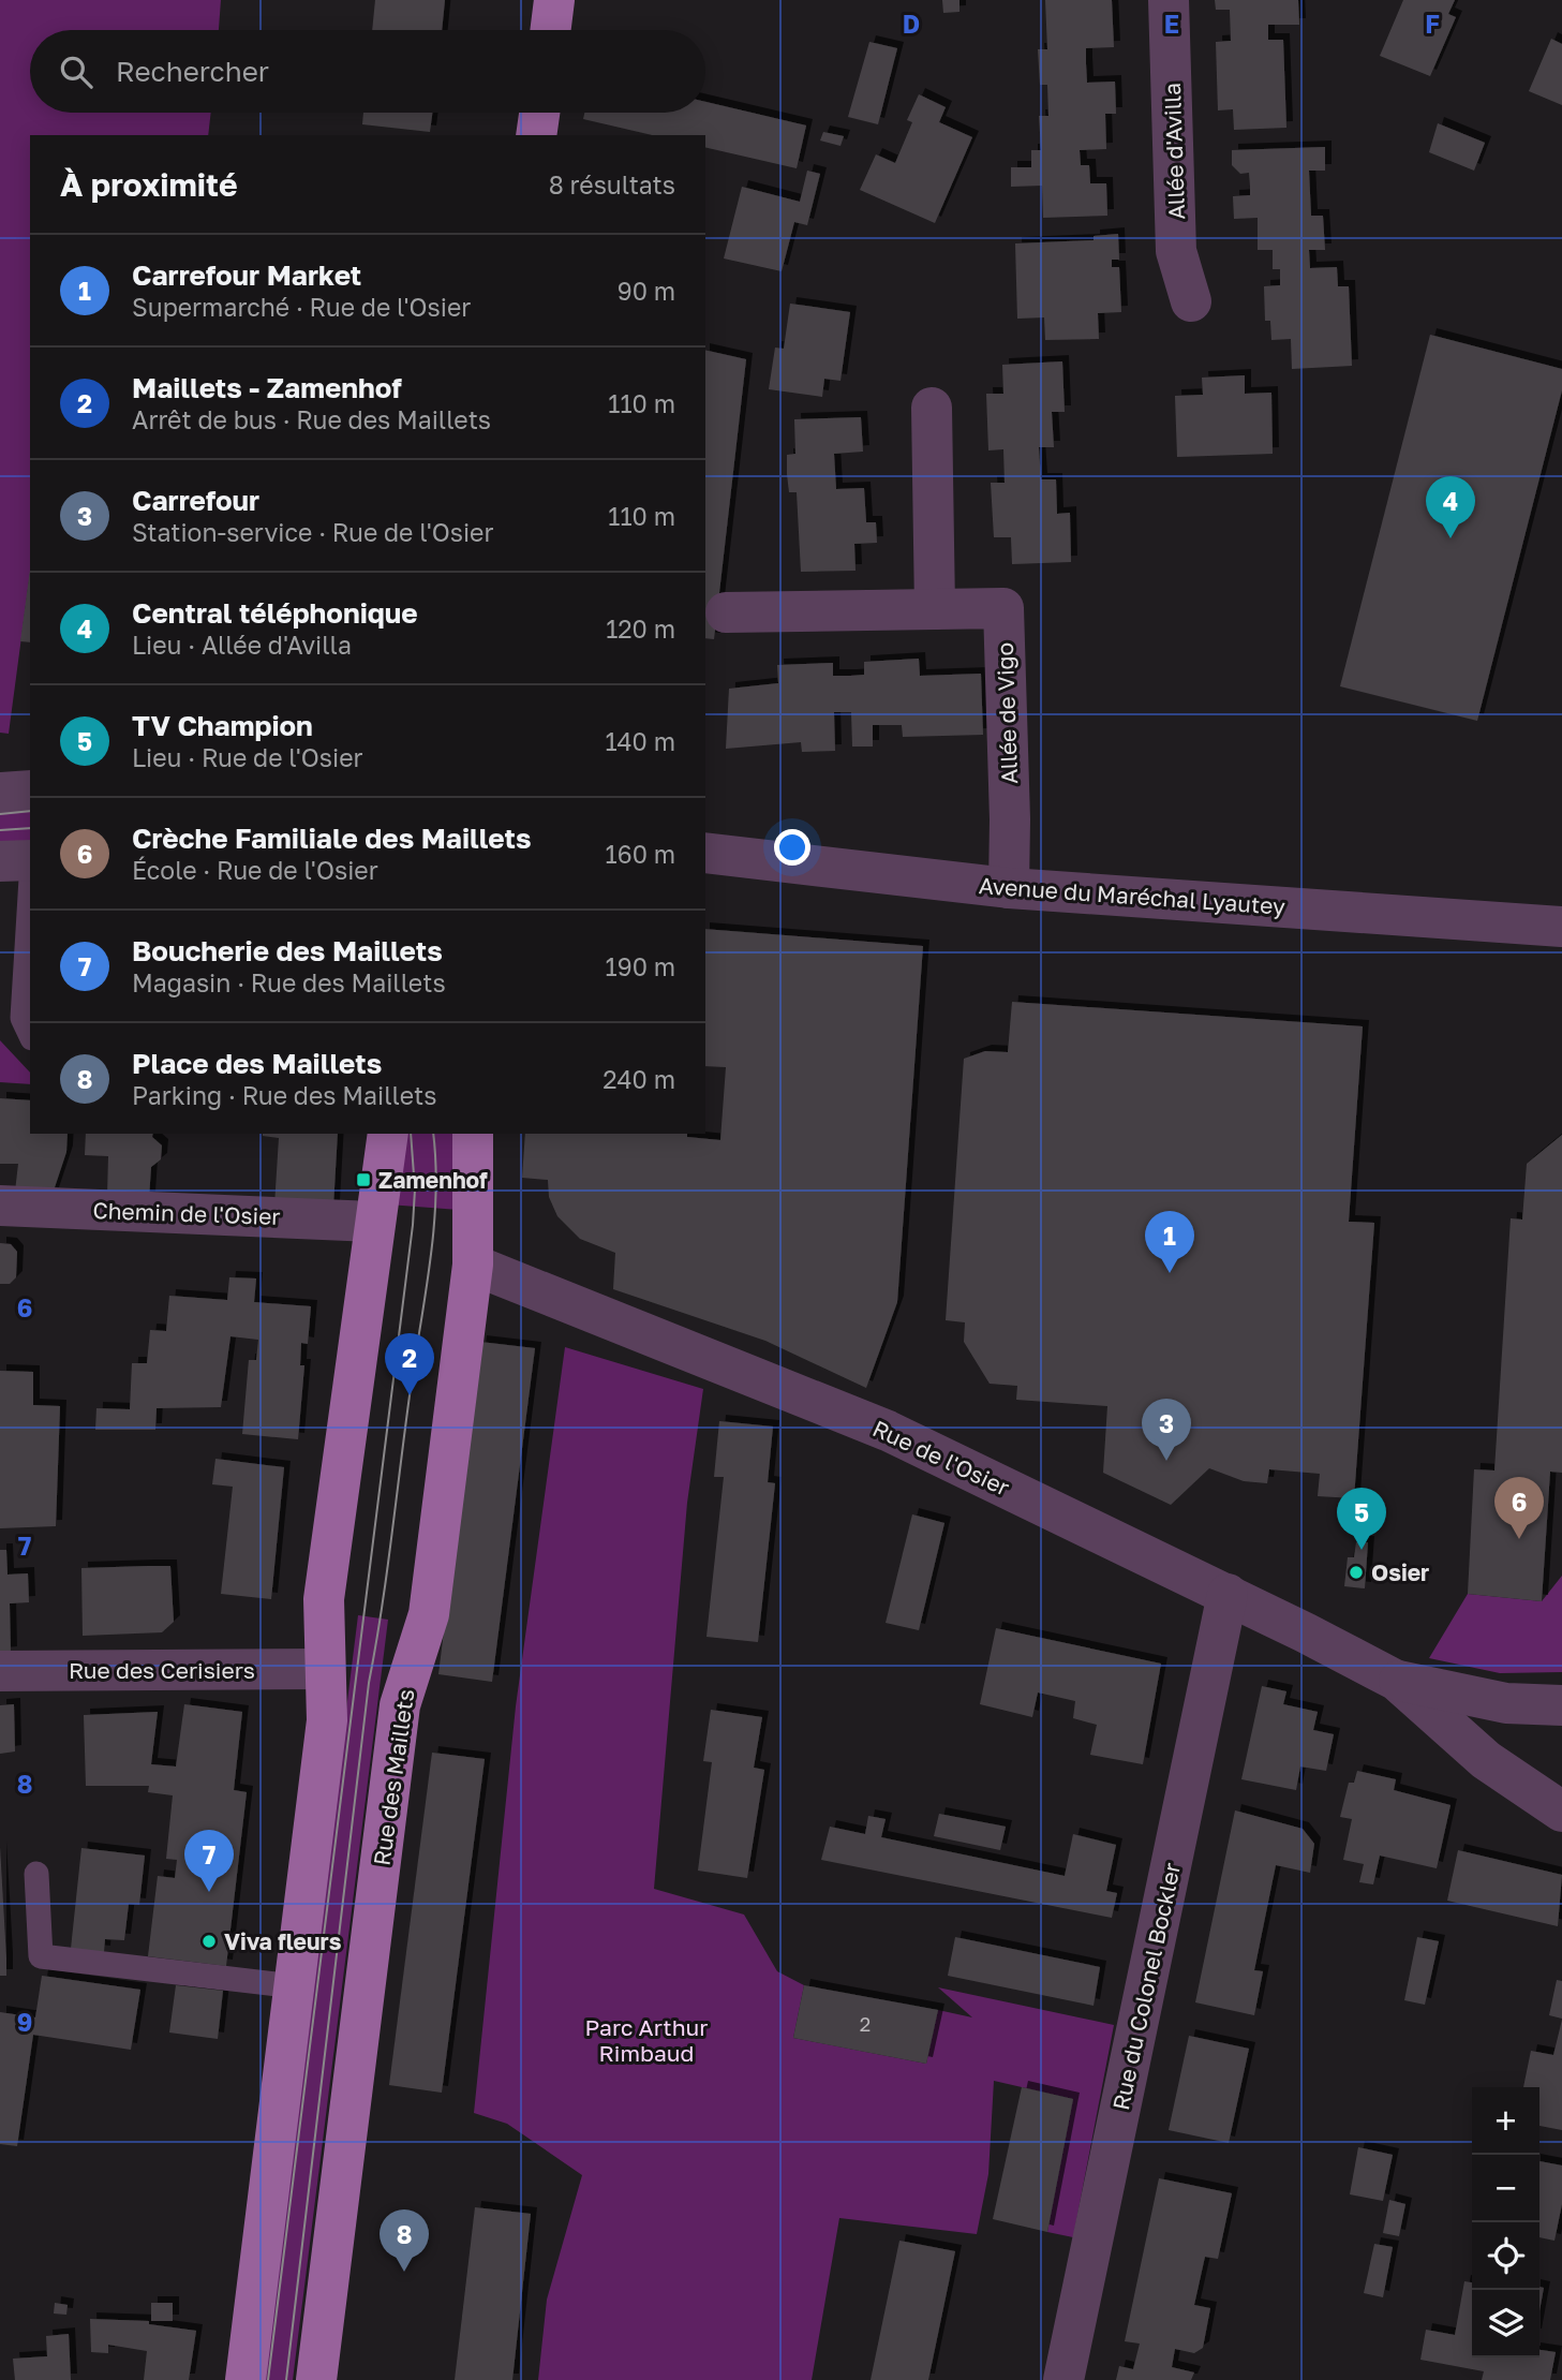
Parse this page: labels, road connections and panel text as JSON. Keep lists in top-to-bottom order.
{
  "streets": {
    "main road": ["Rue des Maillets"],
    "street": [
      "Allée d'Avilla",
      "Allée de Vigo",
      "Avenue du Maréchal Lyautey",
      "Chemin de l'Osier",
      "Rue de l'Osier",
      "Rue des Cerisiers",
      "Rue du Colonel Bockler"
    ]
  },
  "crossings": [
    ["Allée de Vigo", "Avenue du Maréchal Lyautey"],
    ["Rue de l'Osier", "Rue des Maillets"],
    ["Rue de l'Osier", "Rue du Colonel Bockler"]
  ],
  "parks": ["Parc Arthur Rimbaud"],
  "places": {
    "transit": ["Zamenhof"],
    "other": ["Osier", "Viva fleurs"]
  },
  "house_numbers": ["2"],
  "page": {
    "search": "Rechercher",
    "heading": ["À proximité", "8 résultats"],
    "list": [
      {
        "mark": "1",
        "name": "Carrefour Market",
        "note": "Supermarché · Rue de l'Osier",
        "value": "90 m"
      },
      {
        "mark": "2",
        "name": "Maillets - Zamenhof",
        "note": "Arrêt de bus · Rue des Maillets",
        "value": "110 m"
      },
      {
        "mark": "3",
        "name": "Carrefour",
        "note": "Station-service · Rue de l'Osier",
        "value": "110 m"
      },
      {
        "mark": "4",
        "name": "Central téléphonique",
        "note": "Lieu · Allée d'Avilla",
        "value": "120 m"
      },
      {
        "mark": "5",
        "name": "TV Champion",
        "note": "Lieu · Rue de l'Osier",
        "value": "140 m"
      },
      {
        "mark": "6",
        "name": "Crèche Familiale des Maillets",
        "note": "École · Rue de l'Osier",
        "value": "160 m"
      },
      {
        "mark": "7",
        "name": "Boucherie des Maillets",
        "note": "Magasin · Rue des Maillets",
        "value": "190 m"
      },
      {
        "mark": "8",
        "name": "Place des Maillets",
        "note": "Parking · Rue des Maillets",
        "value": "240 m"
      }
    ],
    "pins": [
      "4",
      "1",
      "2",
      "3",
      "6",
      "5",
      "7",
      "8"
    ],
    "map_buttons": ["+", "−"]
  },
  "grid": {
    "columns": ["D", "E", "F"],
    "rows": [
      "6",
      "7",
      "8",
      "9"
    ]
  }
}
